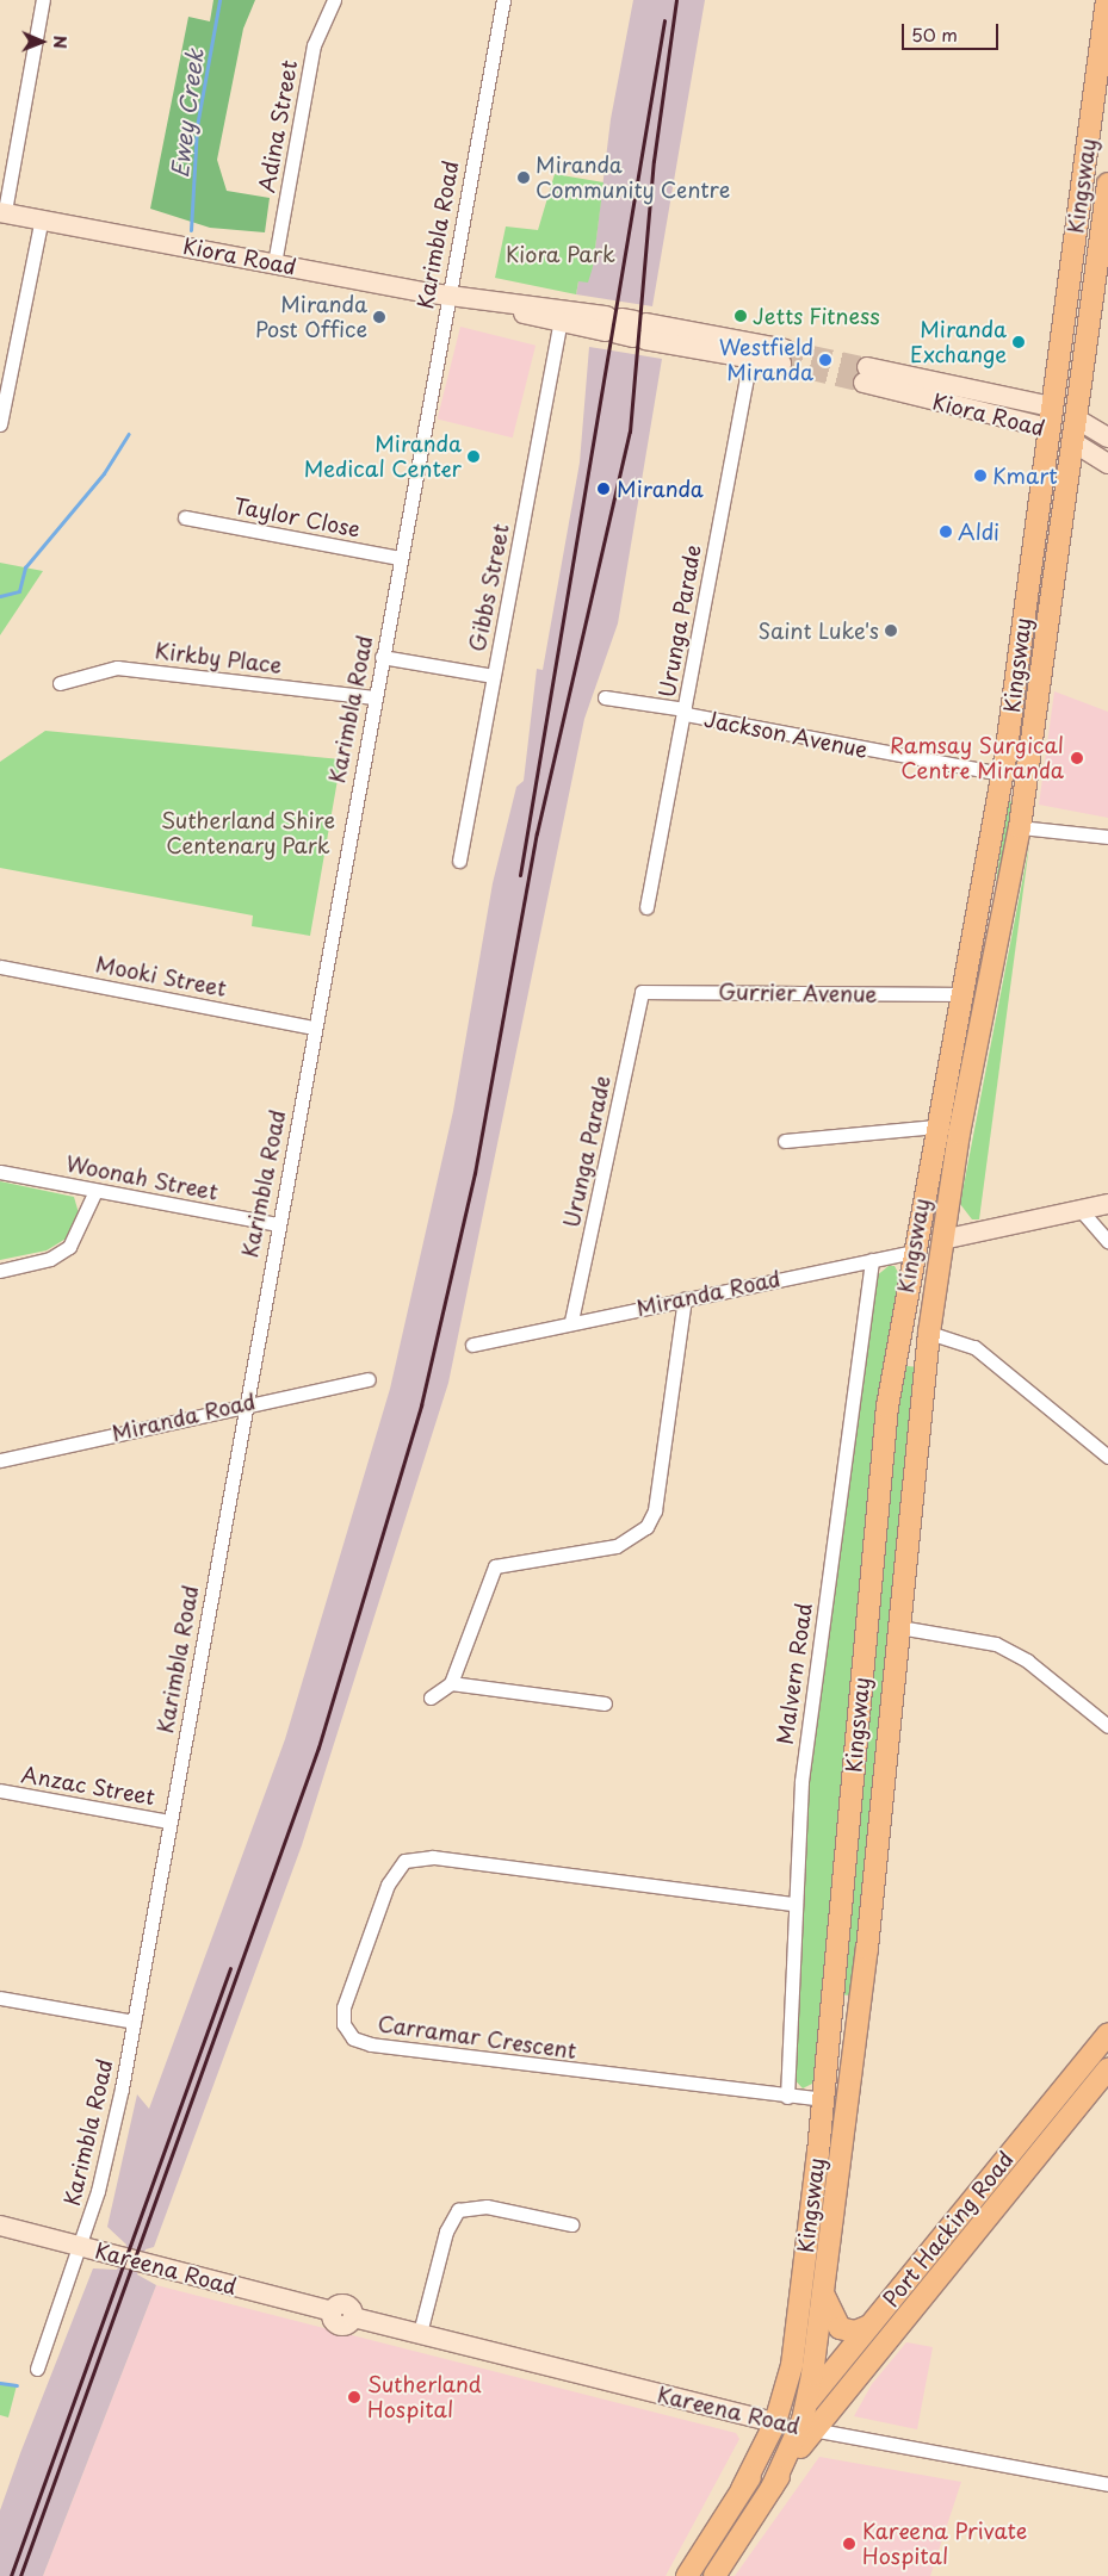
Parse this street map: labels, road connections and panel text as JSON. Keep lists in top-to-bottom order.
{
  "streets": {
    "main road": [
      "Kingsway",
      "Kiora Road",
      "Jackson Avenue",
      "Gurrier Avenue",
      "Miranda Road",
      "Port Hacking Road"
    ],
    "street": [
      "Adina Street",
      "Karimbla Road",
      "Taylor Close",
      "Gibbs Street",
      "Urunga Parade",
      "Kirkby Place",
      "Mooki Street",
      "Woonah Street",
      "Malvern Road",
      "Anzac Street",
      "Carramar Crescent",
      "Kareena Road"
    ]
  },
  "crossings": [
    ["Adina Street", "Kiora Road"],
    ["Kingsway", "Kiora Road"],
    ["Kingsway", "Jackson Avenue"],
    ["Kingsway", "Gurrier Avenue"],
    ["Kingsway", "Miranda Road"],
    ["Kingsway", "Carramar Crescent"],
    ["Kingsway", "Port Hacking Road"],
    ["Kingsway", "Kareena Road"],
    ["Karimbla Road", "Kiora Road"],
    ["Karimbla Road", "Taylor Close"],
    ["Karimbla Road", "Kirkby Place"],
    ["Karimbla Road", "Mooki Street"],
    ["Karimbla Road", "Woonah Street"],
    ["Karimbla Road", "Miranda Road"],
    ["Karimbla Road", "Anzac Street"],
    ["Karimbla Road", "Kareena Road"],
    ["Kiora Road", "Gibbs Street"],
    ["Kiora Road", "Urunga Parade"],
    ["Urunga Parade", "Jackson Avenue"],
    ["Urunga Parade", "Gurrier Avenue"],
    ["Urunga Parade", "Miranda Road"],
    ["Miranda Road", "Malvern Road"],
    ["Malvern Road", "Carramar Crescent"],
    ["Port Hacking Road", "Kareena Road"]
  ],
  "water": ["Ewey Creek"],
  "parks": ["Kiora Park", "Sutherland Shire Centenary Park"],
  "places": [
    "Miranda Community Centre",
    "Jetts Fitness",
    "Miranda Post Office",
    "Miranda Exchange",
    "Westfield Miranda",
    "Miranda Medical Center",
    "Kmart",
    "Miranda",
    "Aldi",
    "Saint Luke's",
    "Ramsay Surgical Centre Miranda",
    "Sutherland Hospital",
    "Kareena Private Hospital"
  ],
  "scale_bar": "50 m",
  "north": "right"
}
